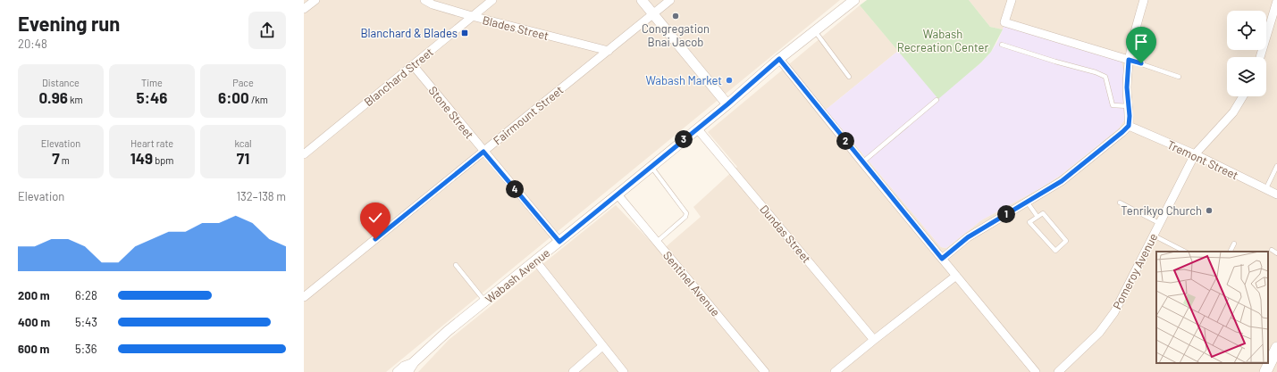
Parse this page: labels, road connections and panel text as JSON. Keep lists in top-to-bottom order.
{
  "streets": {
    "street": [
      "Blades Street",
      "Blanchard Street",
      "Stone Street",
      "Fairmount Street",
      "Tremont Street",
      "Dundas Street",
      "Pomeroy Avenue",
      "Wabash Avenue",
      "Sentinel Avenue"
    ]
  },
  "crossings": [
    ["Blades Street", "Blanchard Street"],
    ["Blades Street", "Fairmount Street"],
    ["Blanchard Street", "Stone Street"],
    ["Stone Street", "Fairmount Street"],
    ["Stone Street", "Wabash Avenue"],
    ["Tremont Street", "Pomeroy Avenue"],
    ["Dundas Street", "Wabash Avenue"],
    ["Wabash Avenue", "Sentinel Avenue"]
  ],
  "parks": ["Wabash Recreation Center"],
  "places": {
    "other": ["Congregation Bnai Jacob", "Wabash Market", "Tenrikyo Church"],
    "transit": ["Blanchard & Blades"]
  },
  "page": {
    "heading": ["Evening run", "20:48"],
    "stats": [
      ["Distance", "0.96 km"],
      ["Time", "5:46"],
      ["Pace", "6:00 /km"],
      ["Elevation", "7 m"],
      ["Heart rate", "149 bpm"],
      ["kcal", "71"]
    ],
    "pins": [
      "3",
      "2",
      "4",
      "1"
    ],
    "chart": ["Elevation", "132–138 m"],
    "list": [
      {
        "name": "200 m",
        "note": "6:28"
      },
      {
        "name": "400 m",
        "note": "5:43"
      },
      {
        "name": "600 m",
        "note": "5:36"
      }
    ]
  }
}
